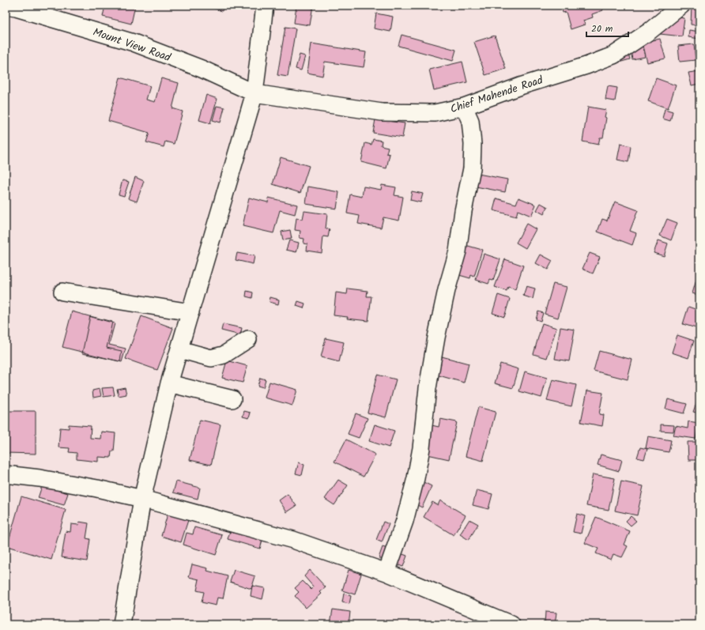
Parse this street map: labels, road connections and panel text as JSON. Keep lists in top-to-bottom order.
{
  "streets": {
    "street": ["Mount View Road", "Chief Mahende Road"]
  },
  "crossings": [
    ["Mount View Road", "Chief Mahende Road"]
  ],
  "scale_bar": "20 m"
}
